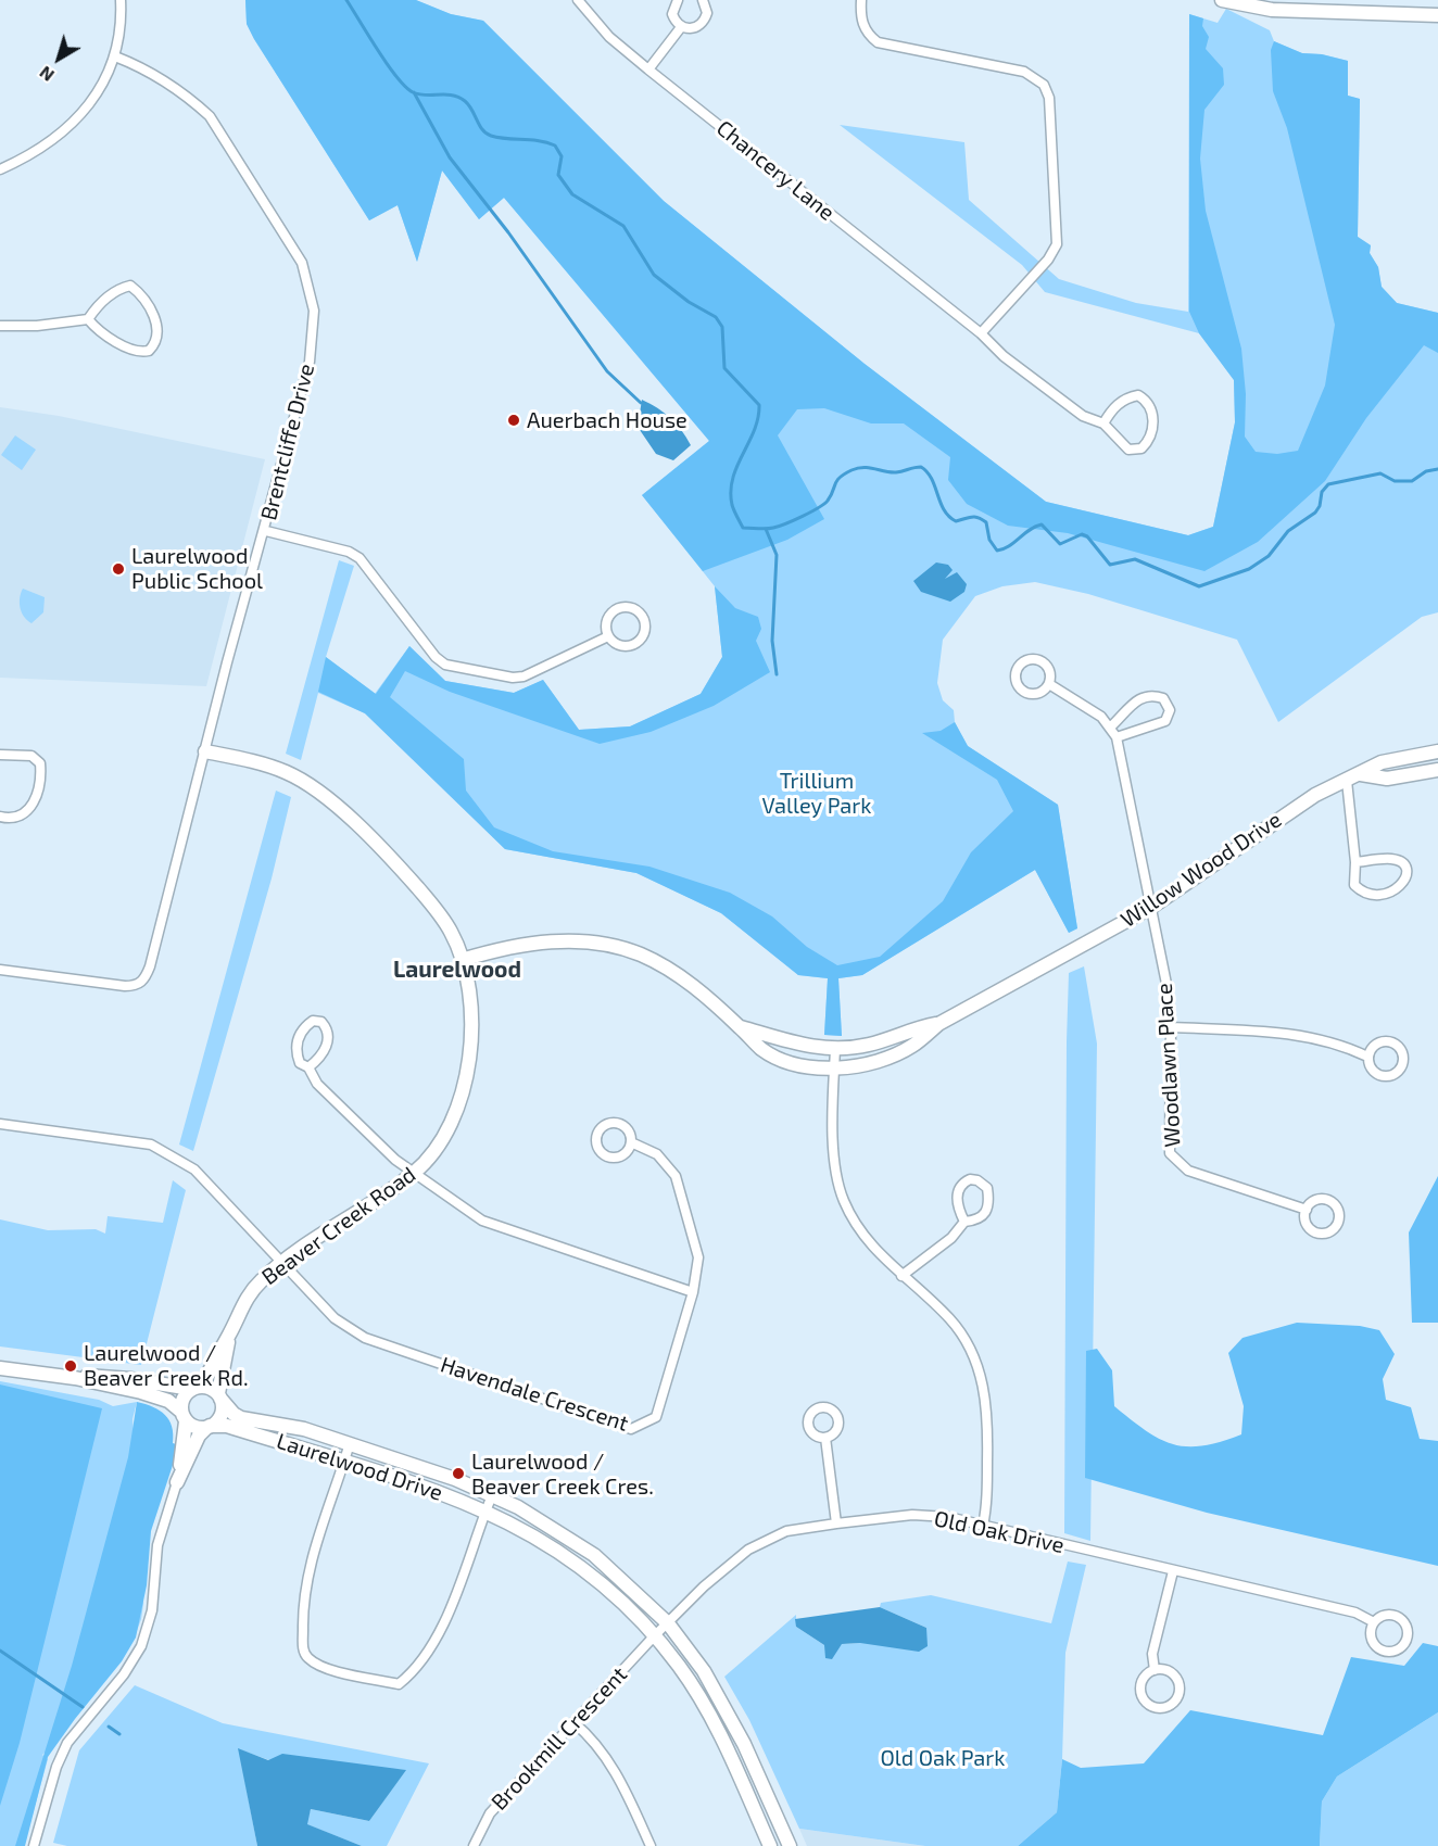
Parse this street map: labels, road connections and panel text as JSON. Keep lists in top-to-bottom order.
{
  "streets": {
    "street": [
      "Chancery Lane",
      "Brentcliffe Drive",
      "Willow Wood Drive",
      "Woodlawn Place",
      "Beaver Creek Road",
      "Havendale Crescent",
      "Laurelwood Drive",
      "Old Oak Drive",
      "Brookmill Crescent"
    ]
  },
  "crossings": [
    ["Brentcliffe Drive", "Beaver Creek Road"],
    ["Willow Wood Drive", "Woodlawn Place"],
    ["Willow Wood Drive", "Beaver Creek Road"],
    ["Beaver Creek Road", "Havendale Crescent"],
    ["Beaver Creek Road", "Laurelwood Drive"],
    ["Laurelwood Drive", "Old Oak Drive"],
    ["Laurelwood Drive", "Brookmill Crescent"],
    ["Old Oak Drive", "Brookmill Crescent"]
  ],
  "districts": ["Laurelwood"],
  "parks": ["Trillium Valley Park", "Old Oak Park"],
  "places": [
    "Auerbach House",
    "Laurelwood Public School",
    "Laurelwood / Beaver Creek Rd.",
    "Laurelwood / Beaver Creek Cres."
  ],
  "north": "bottom left"
}
